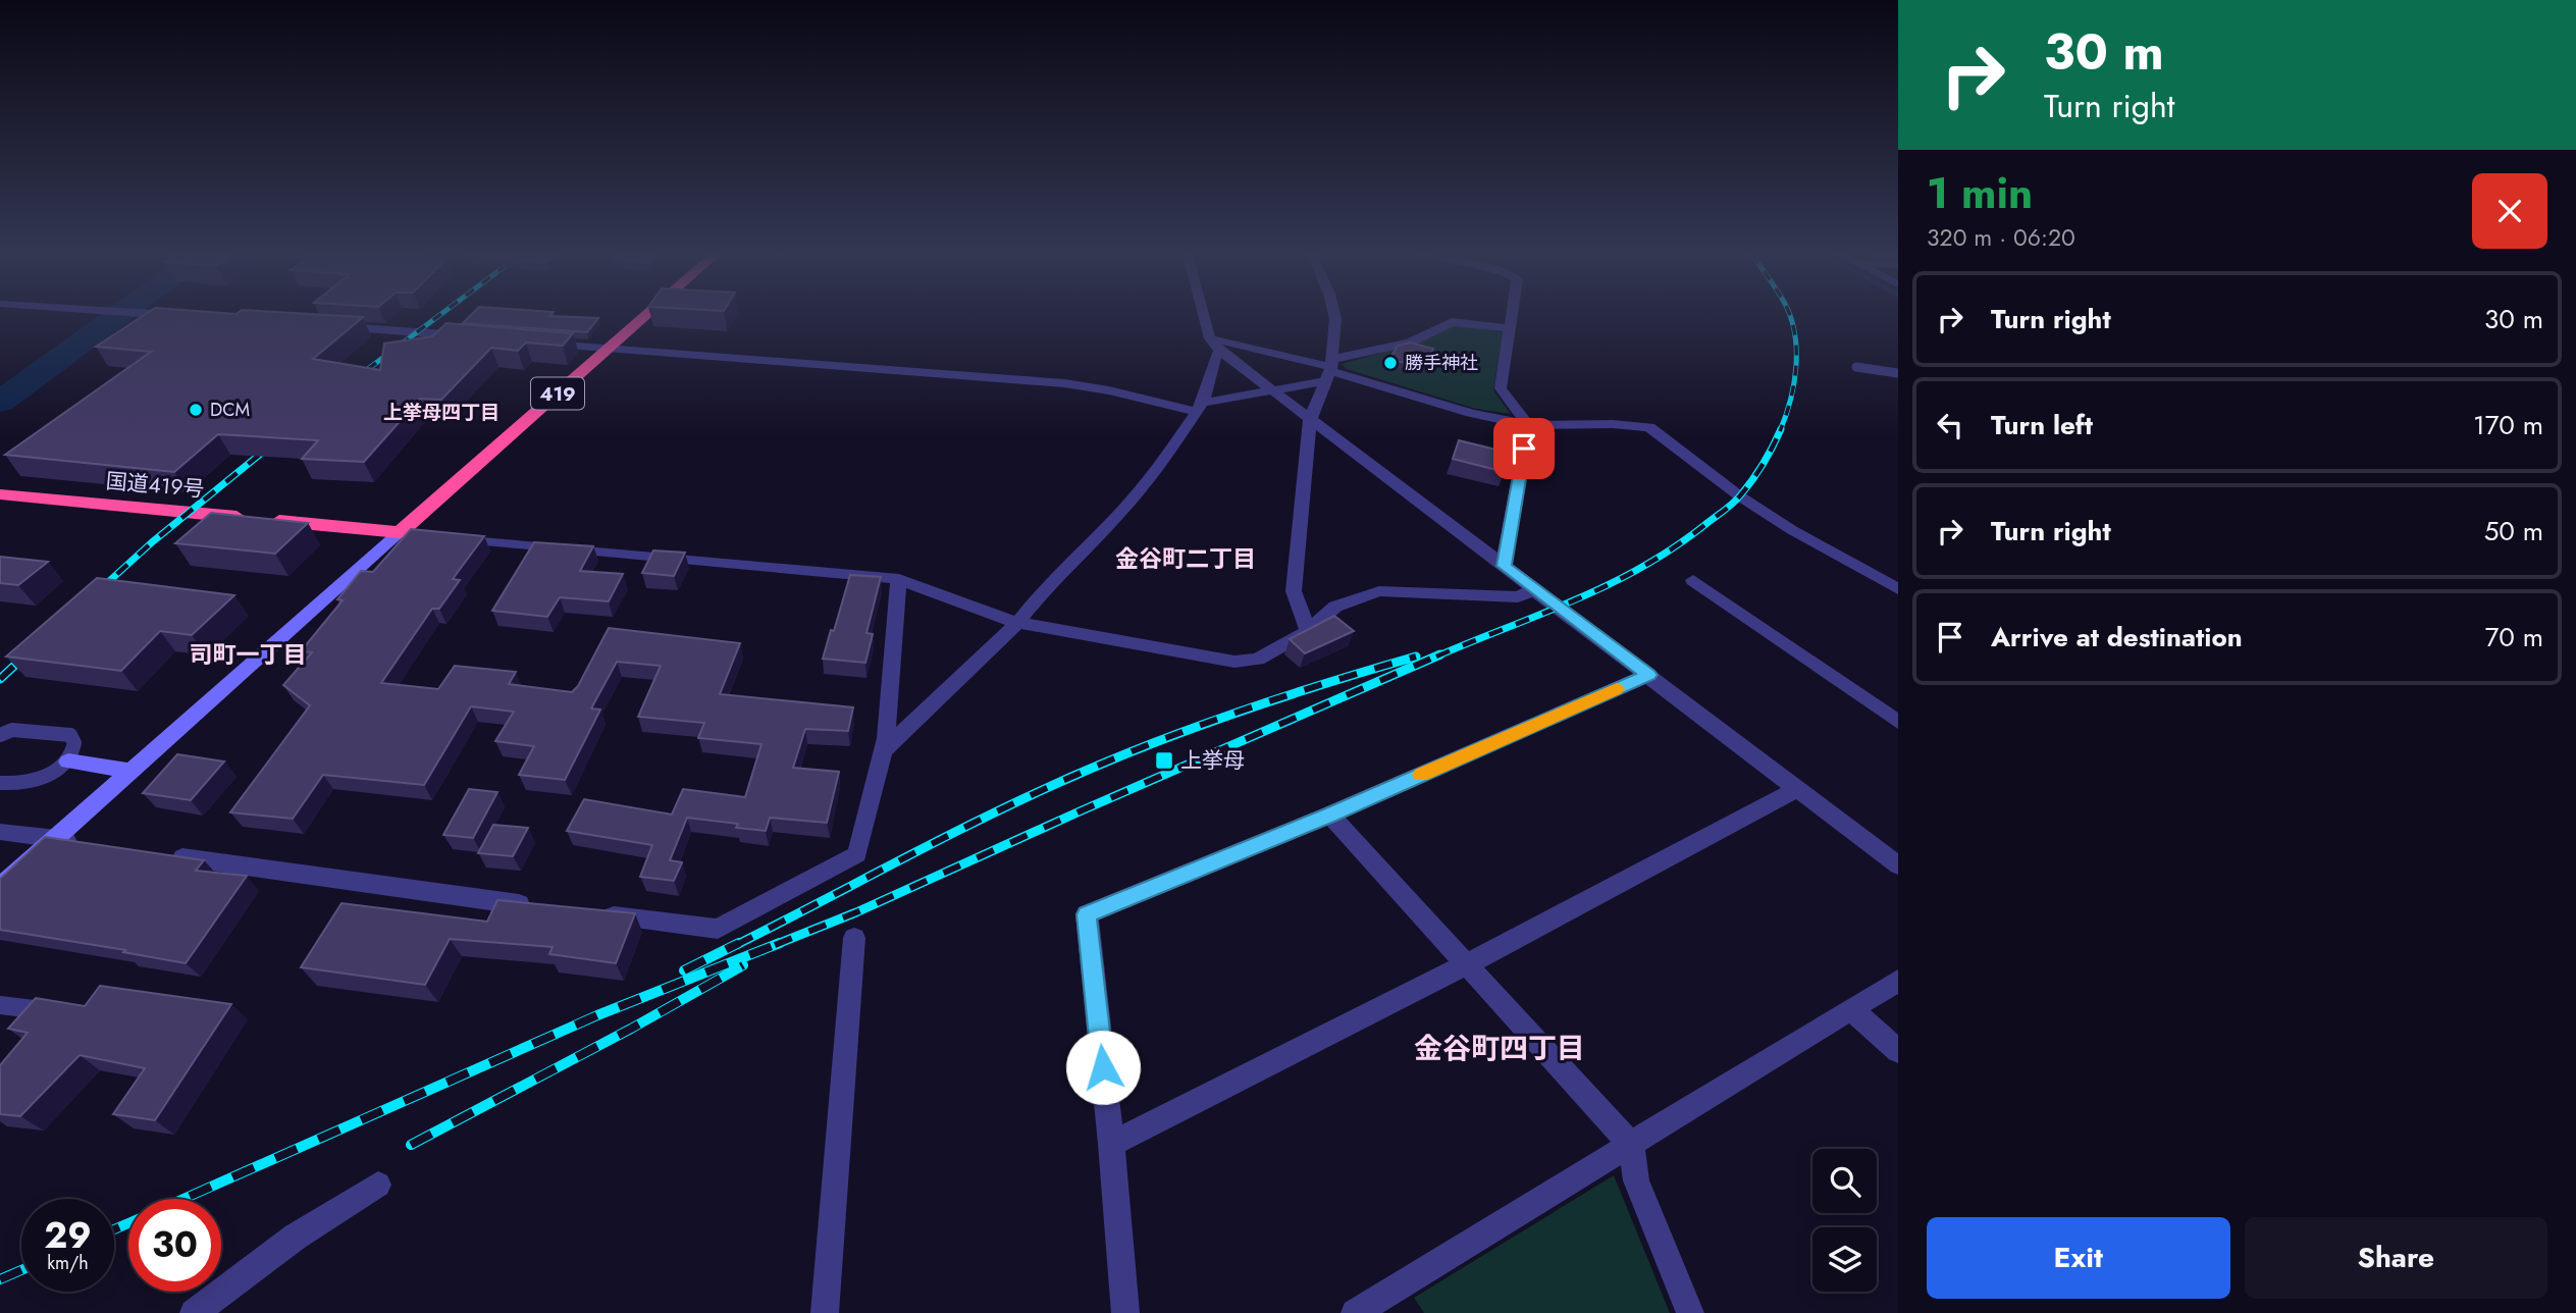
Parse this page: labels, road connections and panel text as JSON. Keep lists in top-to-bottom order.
{
  "streets": {
    "highway": ["419", "国道419号"]
  },
  "crossings": [
    ["419", "国道419号"]
  ],
  "districts": [
    "上挙母四丁目",
    "金谷町二丁目",
    "司町一丁目",
    "金谷町四丁目"
  ],
  "places": {
    "other": ["勝手神社", "DCM"],
    "transit": ["上挙母"]
  },
  "page": {
    "turn": ["30 m", "Turn right"],
    "heading": ["1 min", "320 m · 06:20"],
    "list": [
      {
        "name": "Turn right",
        "value": "30 m"
      },
      {
        "name": "Turn left",
        "value": "170 m"
      },
      {
        "name": "Turn right",
        "value": "50 m"
      },
      {
        "name": "Arrive at destination",
        "value": "70 m"
      }
    ],
    "speed": "29 km/h",
    "limit": "30",
    "buttons": ["Exit", "Share"]
  }
}
